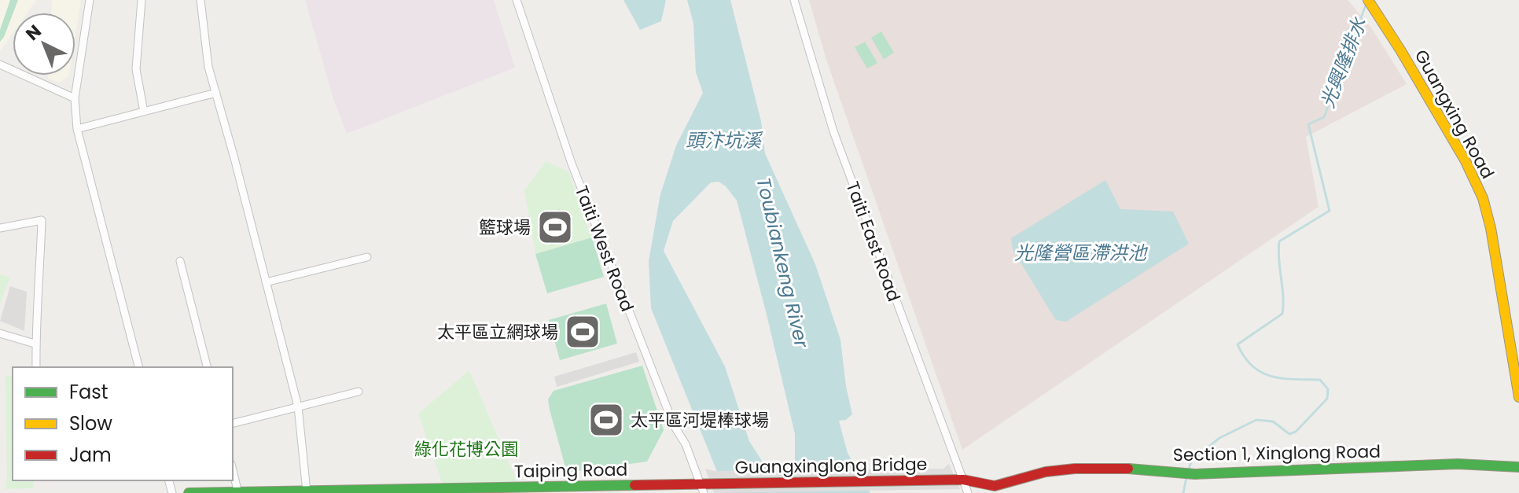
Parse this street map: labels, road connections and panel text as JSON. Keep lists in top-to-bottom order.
{
  "streets": {
    "street": [
      "Guangxing Road",
      "Taiti East Road",
      "Taiti West Road",
      "Section 1, Xinglong Road",
      "Guangxinglong Bridge",
      "Taiping Road"
    ]
  },
  "crossings": [
    ["Taiti East Road", "Section 1, Xinglong Road"],
    ["Taiti East Road", "Guangxinglong Bridge"],
    ["Taiti West Road", "Guangxinglong Bridge"],
    ["Taiti West Road", "Taiping Road"],
    ["Section 1, Xinglong Road", "Guangxinglong Bridge"],
    ["Guangxinglong Bridge", "Taiping Road"]
  ],
  "water": [
    "光興隆排水",
    "頭汴坑溪",
    "光隆營區滯洪池",
    "Toubiankeng River"
  ],
  "parks": ["綠化花博公園"],
  "places": {
    "sports": ["籃球場", "太平區立網球場", "太平區河堤棒球場"]
  },
  "legend": ["Fast", "Slow", "Jam"],
  "north": "top left"
}
